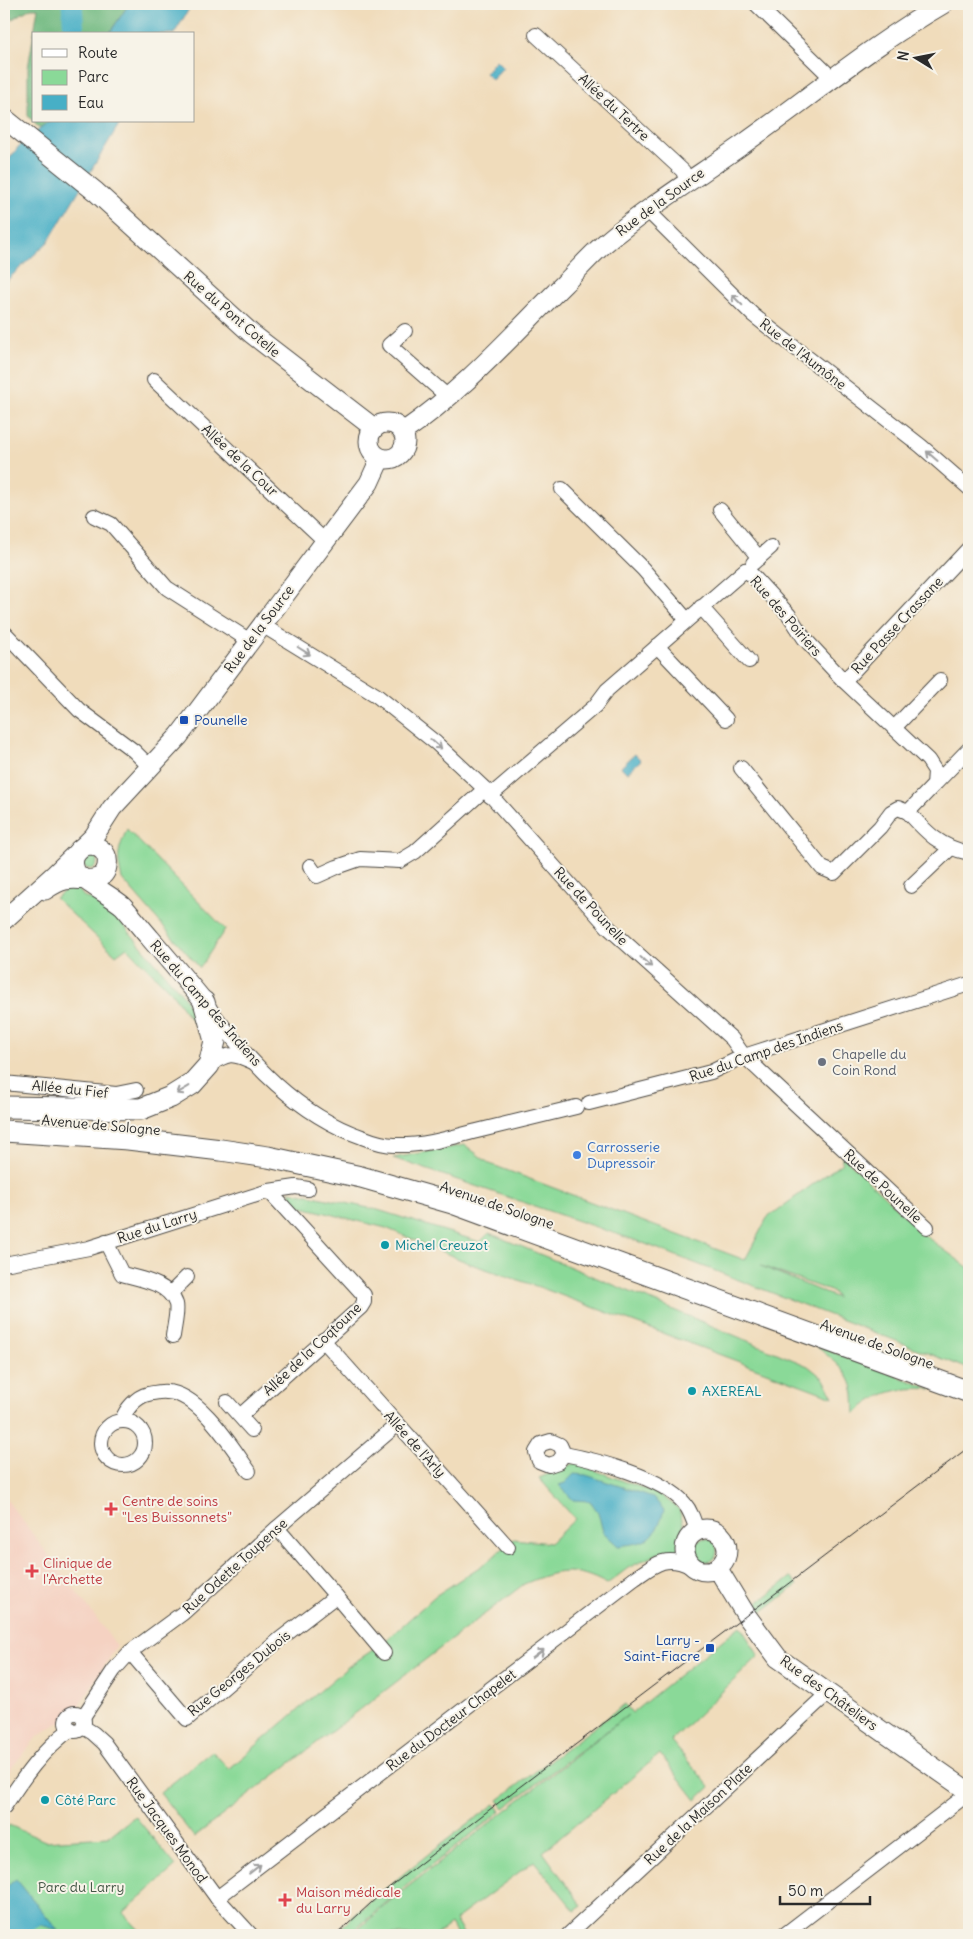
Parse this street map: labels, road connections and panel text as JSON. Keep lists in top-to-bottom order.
{
  "streets": {
    "main road": [
      "Rue de la Source",
      "Rue du Pont Cotelle",
      "Rue du Camp des Indiens",
      "Avenue de Sologne",
      "Rue des Châteliers"
    ],
    "street": [
      "Allée du Tertre",
      "Rue de l'Aumône",
      "Allée de la Cour",
      "Rue des Poiriers",
      "Rue Passe Crassane",
      "Rue de Pounelle",
      "Allée du Fief",
      "Rue du Larry",
      "Allée de la Coqtoune",
      "Allée de l'Arly",
      "Rue Odette Toupense",
      "Rue Georges Dubois",
      "Rue du Docteur Chapelet",
      "Rue de la Maison Plate",
      "Rue Jacques Monod"
    ]
  },
  "crossings": [
    ["Allée du Tertre", "Rue de la Source"],
    ["Rue de la Source", "Rue du Pont Cotelle"],
    ["Rue de la Source", "Rue de l'Aumône"],
    ["Rue de la Source", "Allée de la Cour"],
    ["Rue de la Source", "Rue de Pounelle"],
    ["Rue de la Source", "Rue du Camp des Indiens"],
    ["Rue des Poiriers", "Rue Passe Crassane"],
    ["Rue des Poiriers", "Rue de Pounelle"],
    ["Rue de Pounelle", "Rue du Camp des Indiens"],
    ["Rue du Larry", "Allée de la Coqtoune"],
    ["Allée de la Coqtoune", "Allée de l'Arly"],
    ["Allée de l'Arly", "Rue Odette Toupense"],
    ["Rue Odette Toupense", "Rue Georges Dubois"],
    ["Rue Odette Toupense", "Rue Jacques Monod"],
    ["Rue des Châteliers", "Rue du Docteur Chapelet"],
    ["Rue des Châteliers", "Rue de la Maison Plate"],
    ["Rue du Docteur Chapelet", "Rue Jacques Monod"]
  ],
  "one_way": ["Rue de l'Aumône", "Rue de Pounelle", "Rue du Docteur Chapelet"],
  "parks": ["Parc du Larry"],
  "places": {
    "transit": ["Pounelle", "Larry - Saint-Fiacre"],
    "other": [
      "Chapelle du Coin Rond",
      "Carrosserie Dupressoir",
      "Michel Creuzot",
      "AXEREAL",
      "Côté Parc"
    ],
    "health": ["Centre de soins \"Les Buissonnets\"", "Clinique de l'Archette", "Maison médicale du Larry"]
  },
  "legend": ["Route", "Parc", "Eau"],
  "scale_bar": "50 m",
  "north": "left"
}
